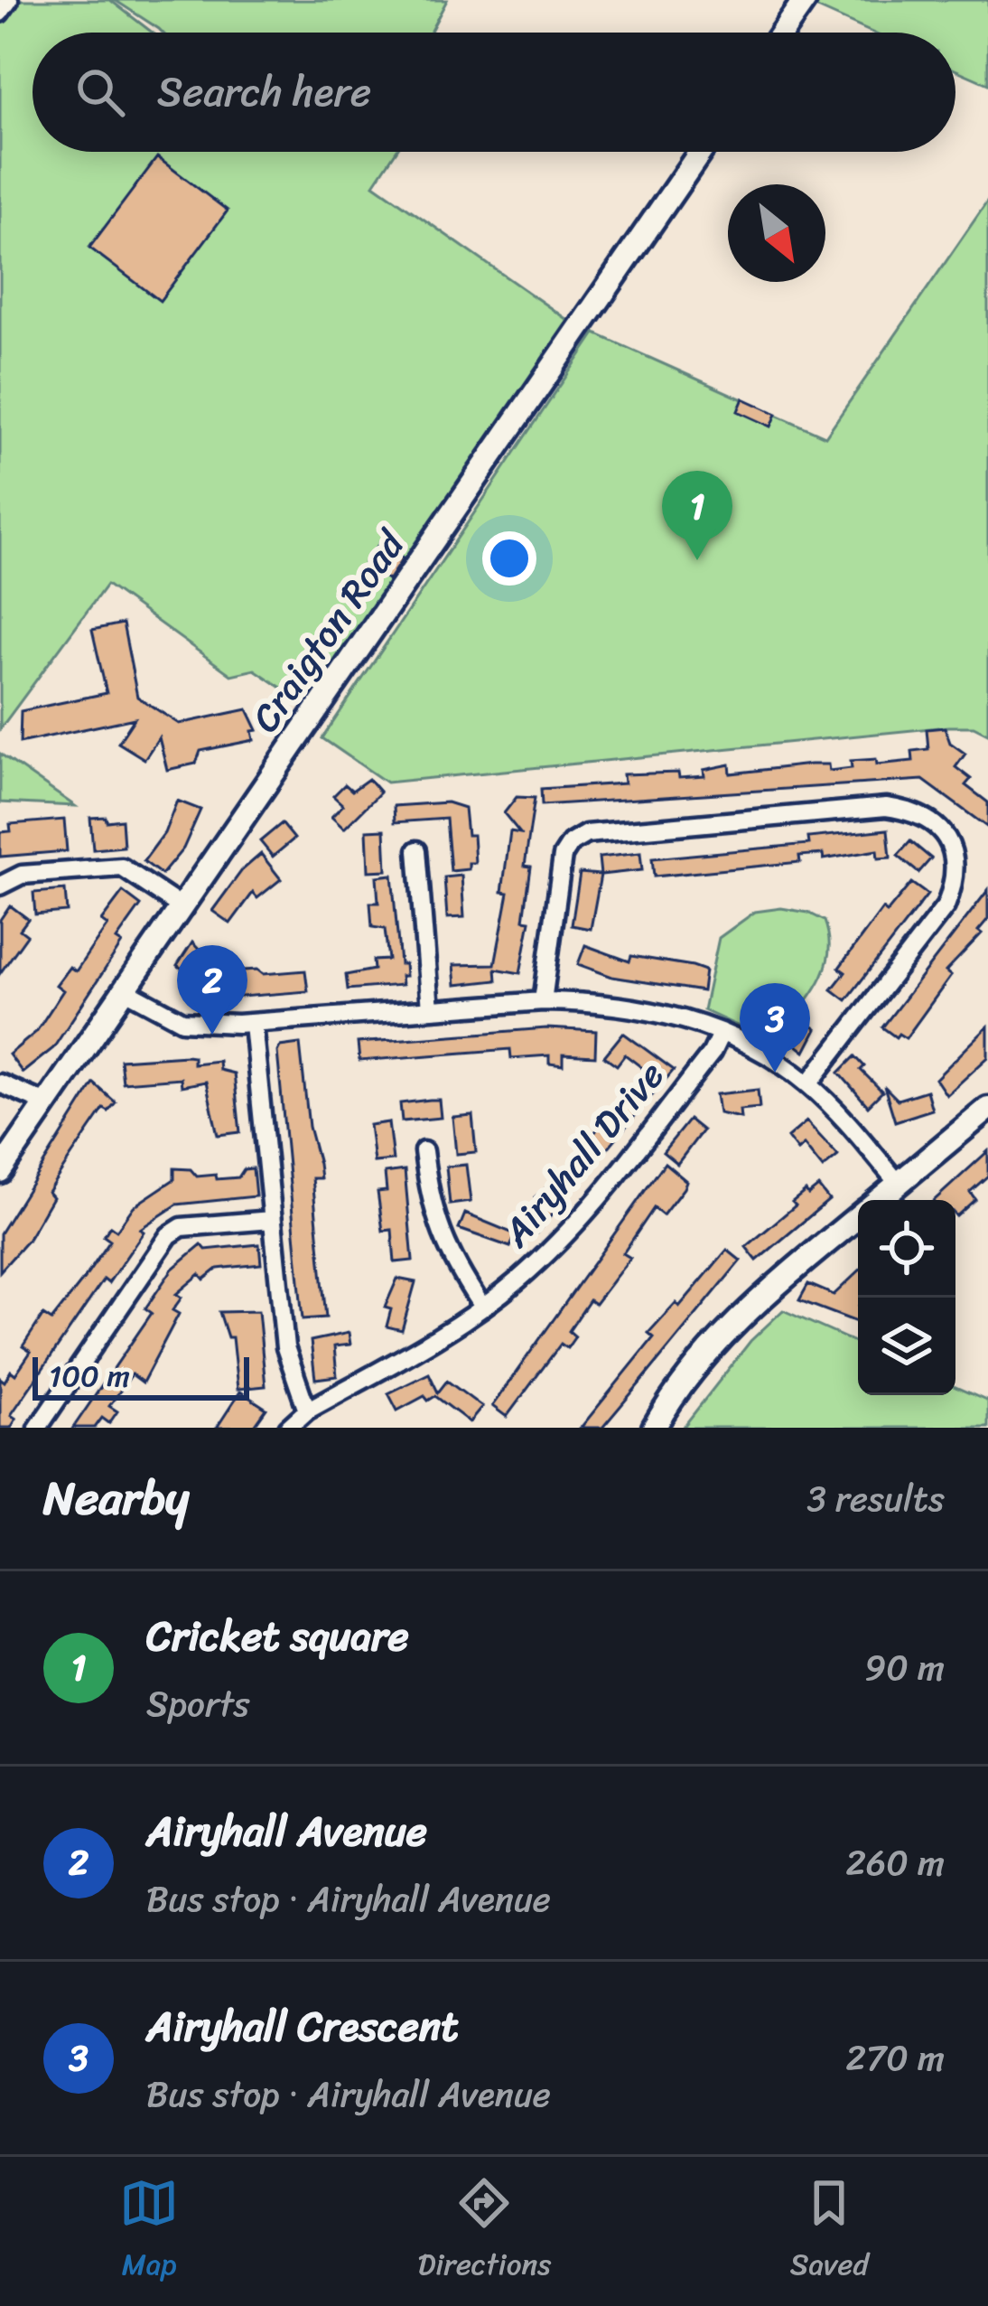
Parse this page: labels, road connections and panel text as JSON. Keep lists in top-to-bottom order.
{
  "streets": {
    "street": ["Craigton Road", "Airyhall Drive"]
  },
  "scale_bar": "100 m",
  "north": "bottom right",
  "page": {
    "search": "Search here",
    "pins": ["1", "2", "3"],
    "scale": "100 m",
    "heading": ["Nearby", "3 results"],
    "list": [
      {
        "mark": "1",
        "name": "Cricket square",
        "note": "Sports",
        "value": "90 m"
      },
      {
        "mark": "2",
        "name": "Airyhall Avenue",
        "note": "Bus stop · Airyhall Avenue",
        "value": "260 m"
      },
      {
        "mark": "3",
        "name": "Airyhall Crescent",
        "note": "Bus stop · Airyhall Avenue",
        "value": "270 m"
      }
    ],
    "nav": ["Map", "Directions", "Saved"]
  }
}
